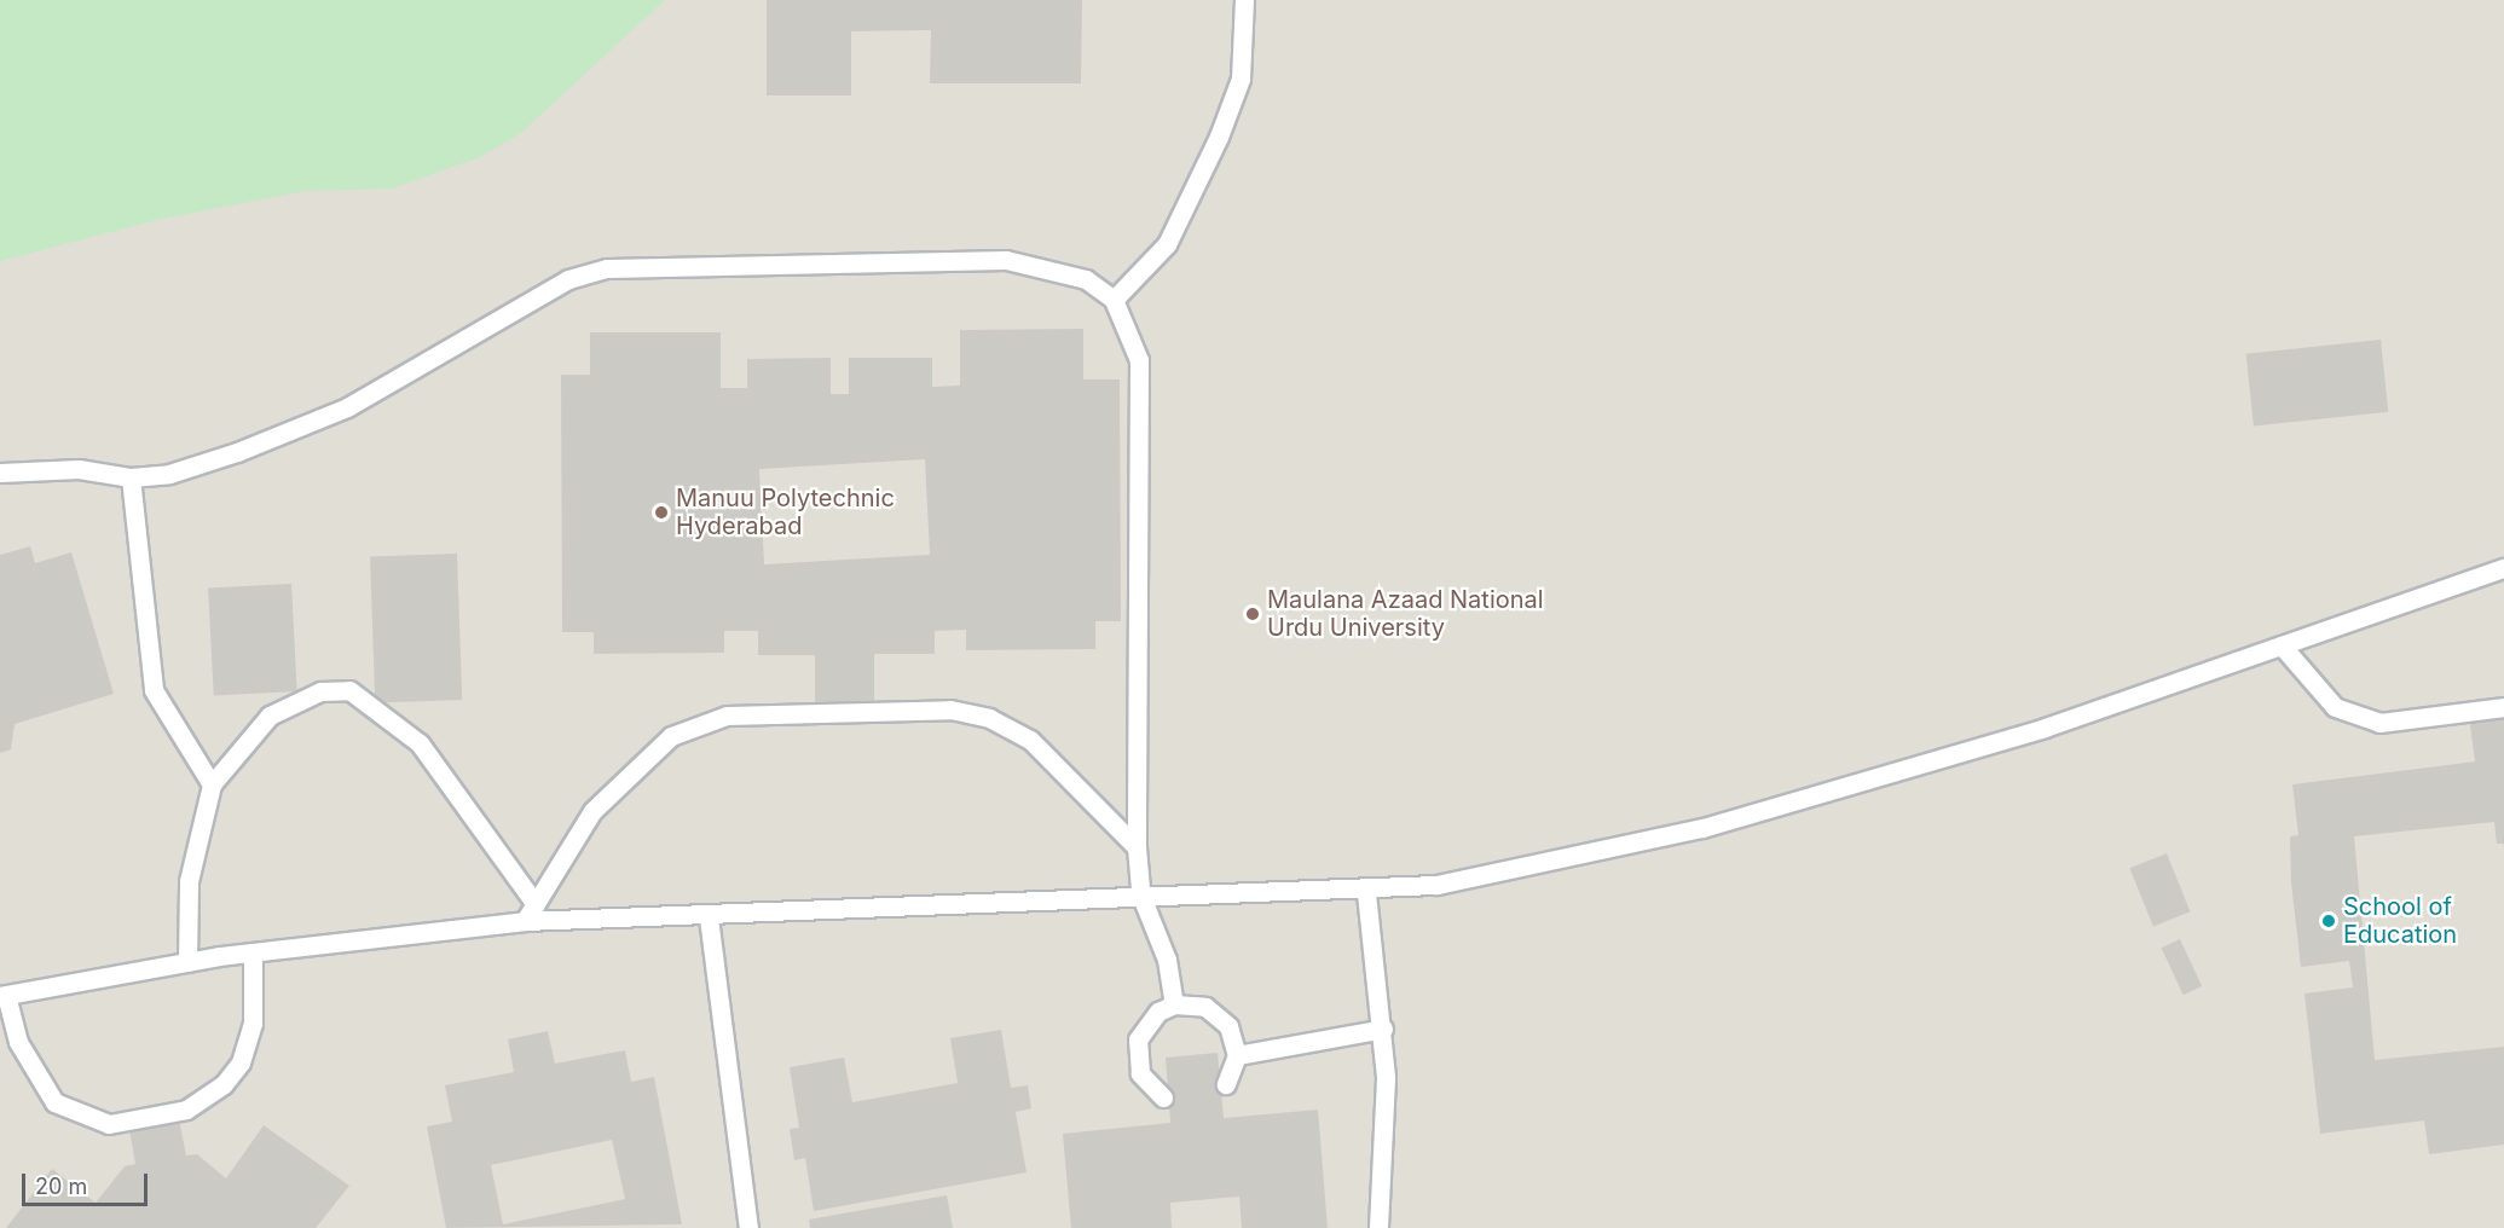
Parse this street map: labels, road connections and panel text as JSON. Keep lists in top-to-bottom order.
{
  "places": ["Manuu Polytechnic Hyderabad", "Maulana Azaad National Urdu University", "School of Education"],
  "scale_bar": "20 m"
}
